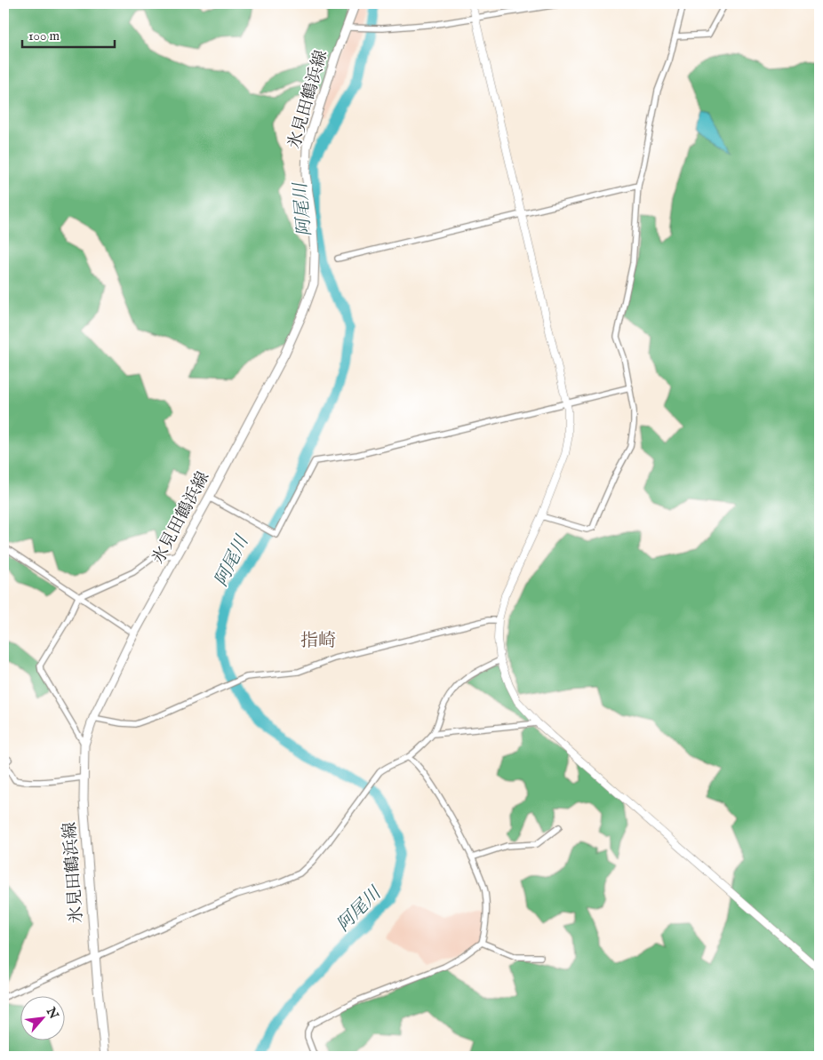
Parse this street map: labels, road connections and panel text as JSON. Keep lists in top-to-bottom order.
{
  "streets": {
    "main road": ["氷見田鶴浜線"]
  },
  "districts": ["指崎"],
  "water": ["阿尾川"],
  "scale_bar": "100 m",
  "north": "top right"
}
